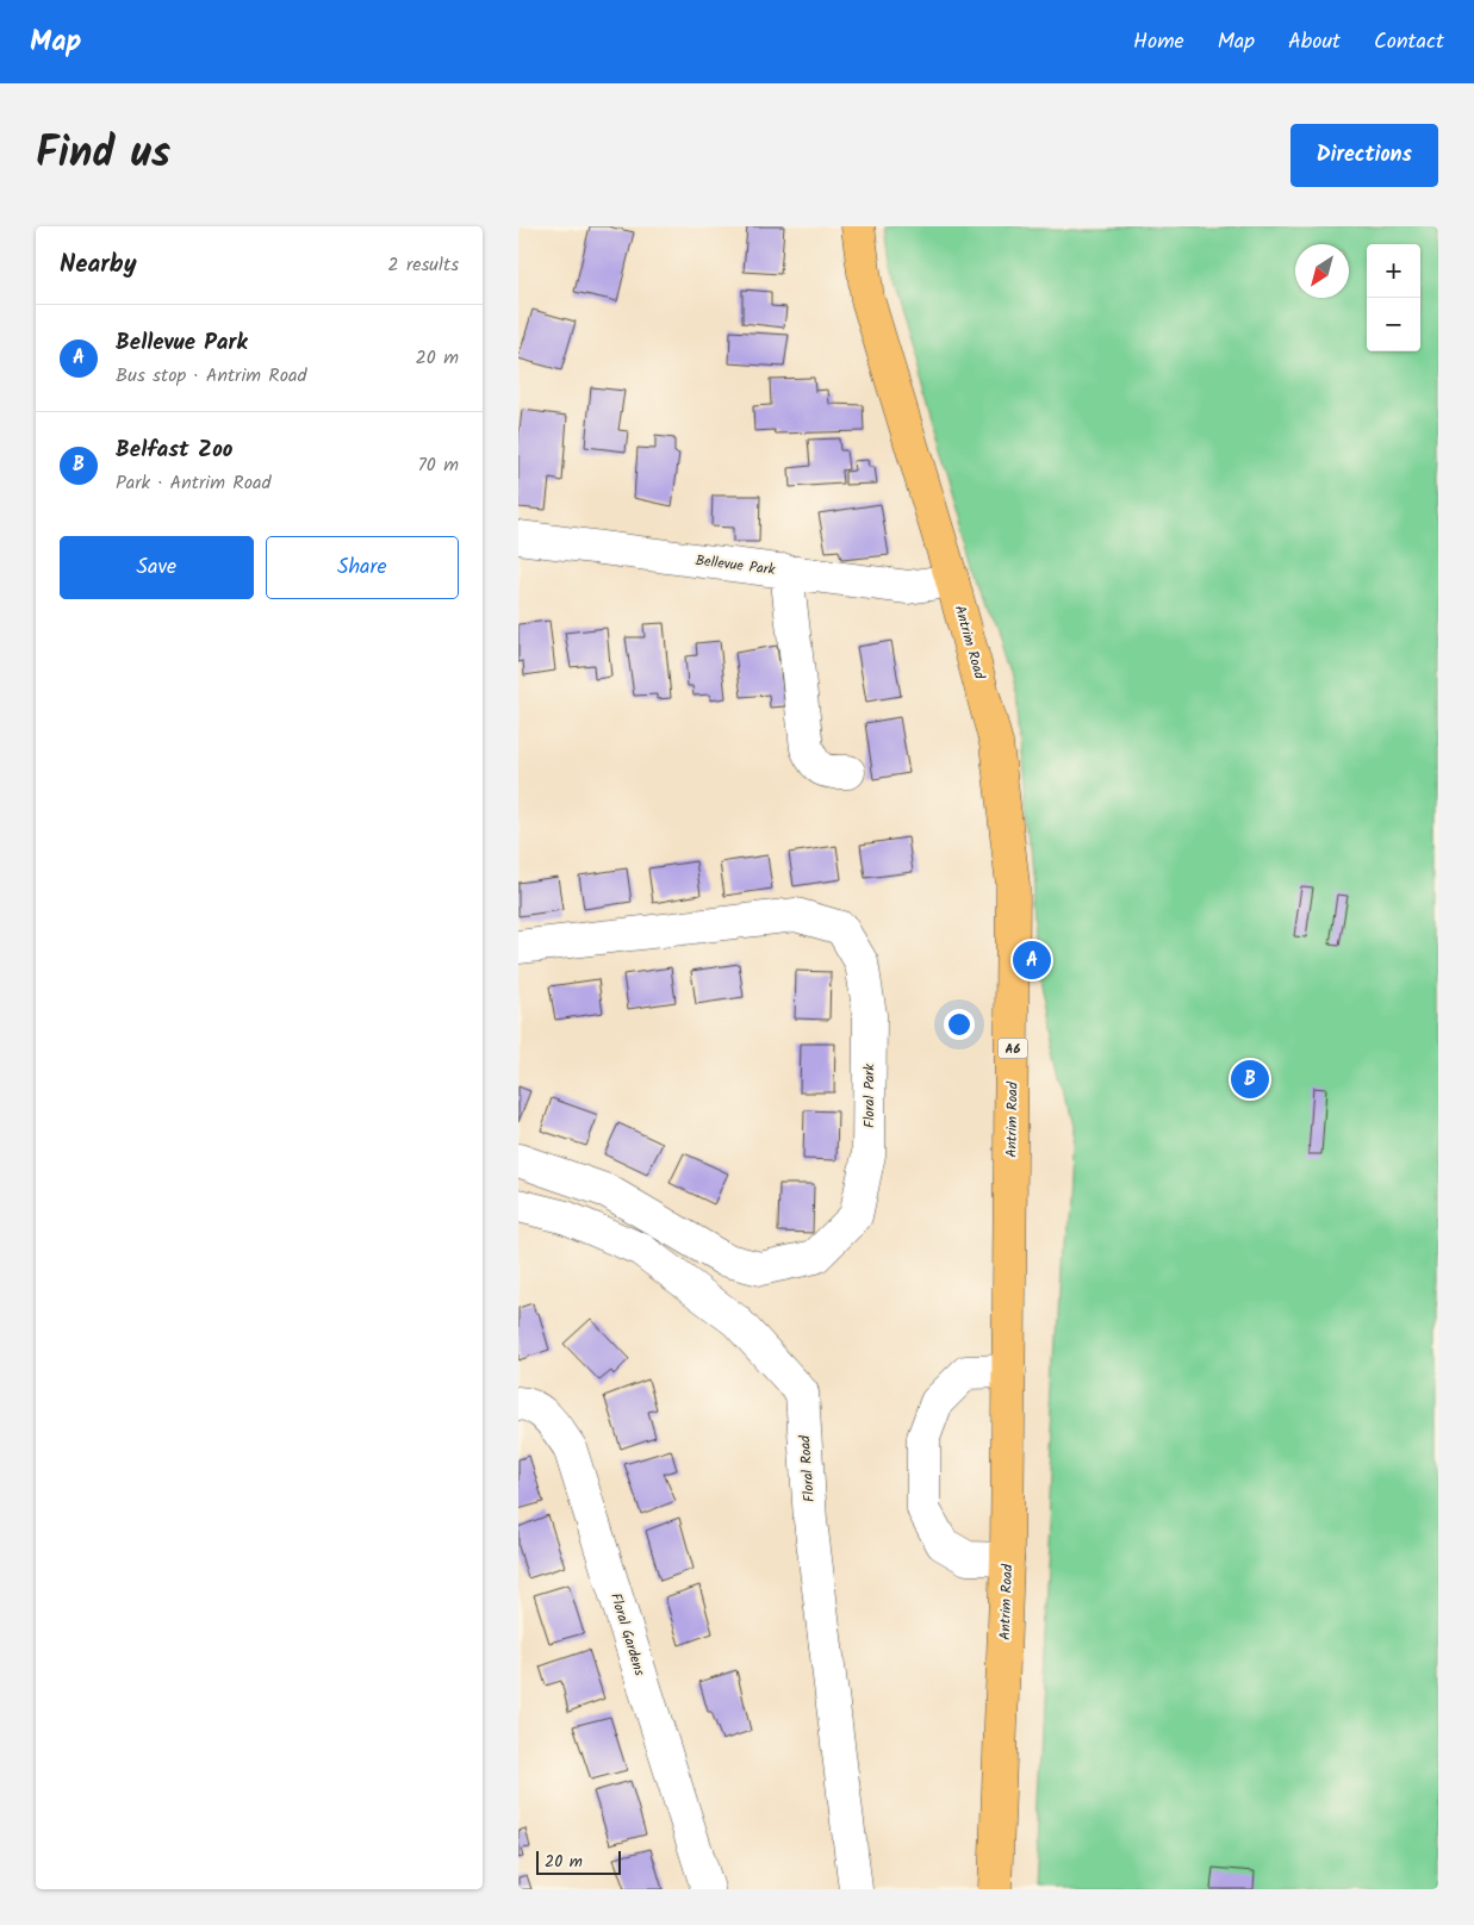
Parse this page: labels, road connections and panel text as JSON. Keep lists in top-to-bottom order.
{
  "streets": {
    "main road": ["Antrim Road", "A6"],
    "street": [
      "Bellevue Park",
      "Floral Park",
      "Floral Road",
      "Floral Gardens"
    ]
  },
  "crossings": [
    ["Bellevue Park", "Antrim Road"]
  ],
  "scale_bar": "20 m",
  "north": "bottom left",
  "page": {
    "header": "Map",
    "nav": [
      "Home",
      "Map",
      "About",
      "Contact"
    ],
    "title": "Find us",
    "buttons": [
      "Directions",
      ["Save", "Share"]
    ],
    "heading": ["Nearby", "2 results"],
    "map_buttons": ["+", "−"],
    "list": [
      {
        "mark": "A",
        "name": "Bellevue Park",
        "note": "Bus stop · Antrim Road",
        "value": "20 m"
      },
      {
        "mark": "B",
        "name": "Belfast Zoo",
        "note": "Park · Antrim Road",
        "value": "70 m"
      }
    ],
    "pins": ["A", "B"],
    "scale": "20 m"
  }
}
